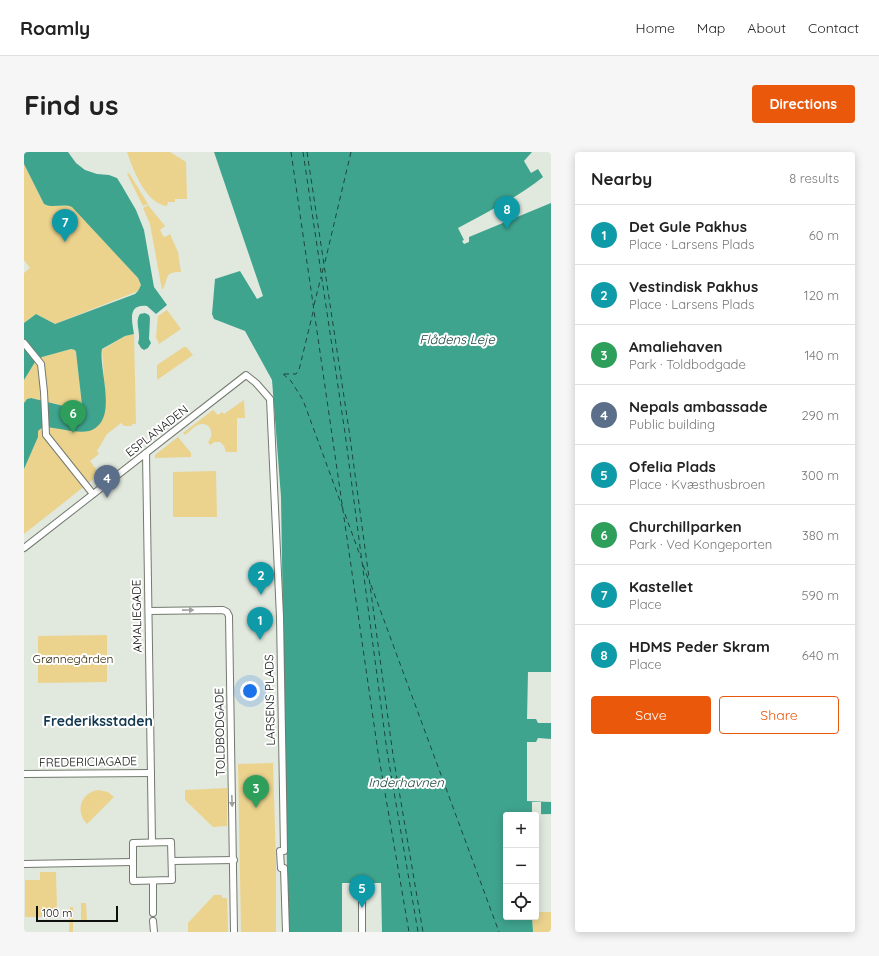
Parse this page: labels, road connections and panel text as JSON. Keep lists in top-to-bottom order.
{
  "streets": {
    "street": [
      "ESPLANADEN",
      "AMALIEGADE",
      "LARSENS PLADS",
      "TOLDBODGADE",
      "FREDERICIAGADE"
    ]
  },
  "crossings": [
    ["ESPLANADEN", "AMALIEGADE"],
    ["ESPLANADEN", "LARSENS PLADS"],
    ["AMALIEGADE", "TOLDBODGADE"],
    ["AMALIEGADE", "FREDERICIAGADE"]
  ],
  "one_way": ["TOLDBODGADE"],
  "districts": ["Frederiksstaden"],
  "water": ["Flådens Leje", "Inderhavnen"],
  "parks": ["Grønnegården"],
  "scale_bar": "100 m",
  "page": {
    "header": "Roamly",
    "nav": [
      "Home",
      "Map",
      "About",
      "Contact"
    ],
    "buttons": [
      "Directions",
      ["Save", "Share"]
    ],
    "title": "Find us",
    "heading": ["Nearby", "8 results"],
    "pins": [
      "8",
      "7",
      "6",
      "4",
      "2",
      "1",
      "3",
      "5"
    ],
    "list": [
      {
        "mark": "1",
        "name": "Det Gule Pakhus",
        "note": "Place · Larsens Plads",
        "value": "60 m"
      },
      {
        "mark": "2",
        "name": "Vestindisk Pakhus",
        "note": "Place · Larsens Plads",
        "value": "120 m"
      },
      {
        "mark": "3",
        "name": "Amaliehaven",
        "note": "Park · Toldbodgade",
        "value": "140 m"
      },
      {
        "mark": "4",
        "name": "Nepals ambassade",
        "note": "Public building",
        "value": "290 m"
      },
      {
        "mark": "5",
        "name": "Ofelia Plads",
        "note": "Place · Kvæsthusbroen",
        "value": "300 m"
      },
      {
        "mark": "6",
        "name": "Churchillparken",
        "note": "Park · Ved Kongeporten",
        "value": "380 m"
      },
      {
        "mark": "7",
        "name": "Kastellet",
        "note": "Place",
        "value": "590 m"
      },
      {
        "mark": "8",
        "name": "HDMS Peder Skram",
        "note": "Place",
        "value": "640 m"
      }
    ],
    "map_buttons": ["+", "−"],
    "scale": "100 m"
  }
}
